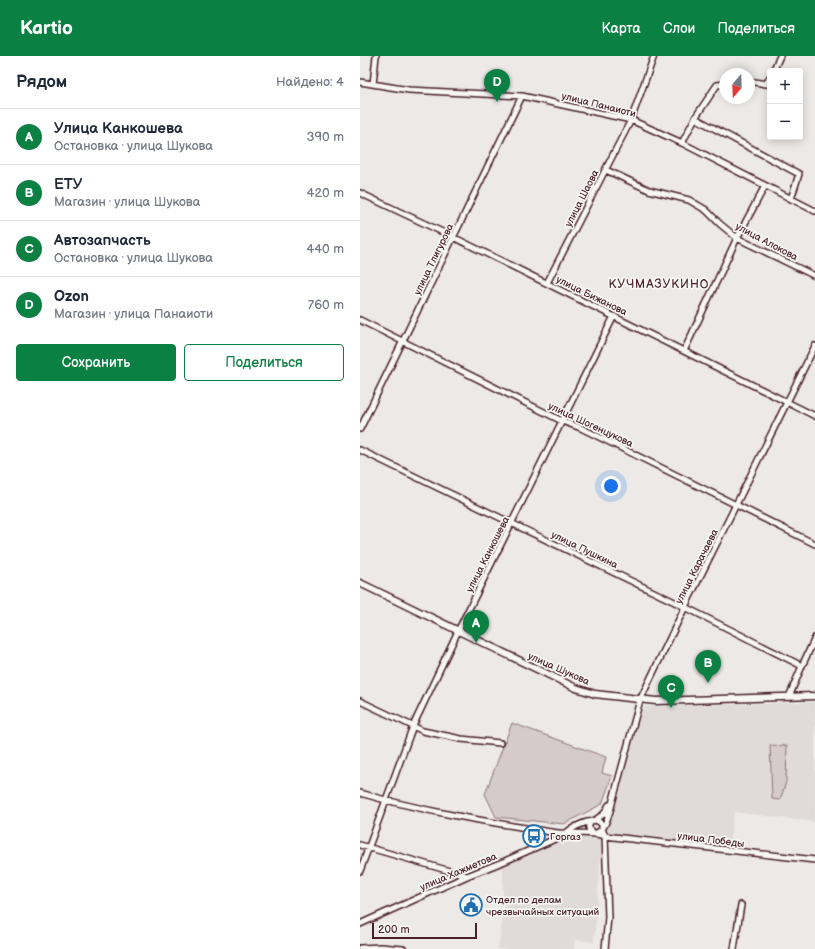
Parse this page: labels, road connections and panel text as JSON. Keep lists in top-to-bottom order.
{
  "streets": {
    "main road": ["улица Шукова"],
    "street": [
      "улица Панаиоти",
      "улица Шаова",
      "улица Алокова",
      "улица Тлигурова",
      "улица Бижанова",
      "улица Шогенцукова",
      "улица Пушкина",
      "улица Канкошева",
      "улица Карачаева",
      "улица Победы",
      "улица Хажметова"
    ]
  },
  "crossings": [
    ["улица Панаиоти", "улица Шаова"],
    ["улица Панаиоти", "улица Тлигурова"],
    ["улица Шаова", "улица Алокова"],
    ["улица Шаова", "улица Бижанова"],
    ["улица Тлигурова", "улица Бижанова"],
    ["улица Тлигурова", "улица Шогенцукова"],
    ["улица Бижанова", "улица Канкошева"],
    ["улица Бижанова", "улица Карачаева"],
    ["улица Шогенцукова", "улица Канкошева"],
    ["улица Шогенцукова", "улица Карачаева"],
    ["улица Пушкина", "улица Канкошева"],
    ["улица Пушкина", "улица Карачаева"],
    ["улица Канкошева", "улица Шукова"],
    ["улица Карачаева", "улица Шукова"],
    ["улица Карачаева", "улица Победы"]
  ],
  "districts": ["КУЧМАЗУКИНО"],
  "places": {
    "bus stop": ["Горгаз"],
    "public building": ["Отдел по делам чрезвычайных ситуаций"]
  },
  "scale_bar": "200 m",
  "north": "bottom",
  "page": {
    "header": "Kartio",
    "nav": ["Карта", "Слои", "Поделиться"],
    "heading": ["Рядом", "Найдено: 4"],
    "map_buttons": ["+", "−"],
    "pins": [
      "D",
      "A",
      "B",
      "C"
    ],
    "list": [
      {
        "mark": "A",
        "name": "Улица Канкошева",
        "note": "Остановка · улица Шукова",
        "value": "390 m"
      },
      {
        "mark": "B",
        "name": "ЕТУ",
        "note": "Магазин · улица Шукова",
        "value": "420 m"
      },
      {
        "mark": "C",
        "name": "Автозапчасть",
        "note": "Остановка · улица Шукова",
        "value": "440 m"
      },
      {
        "mark": "D",
        "name": "Ozon",
        "note": "Магазин · улица Панаиоти",
        "value": "760 m"
      }
    ],
    "buttons": ["Сохранить", "Поделиться"],
    "scale": "200 m"
  }
}
